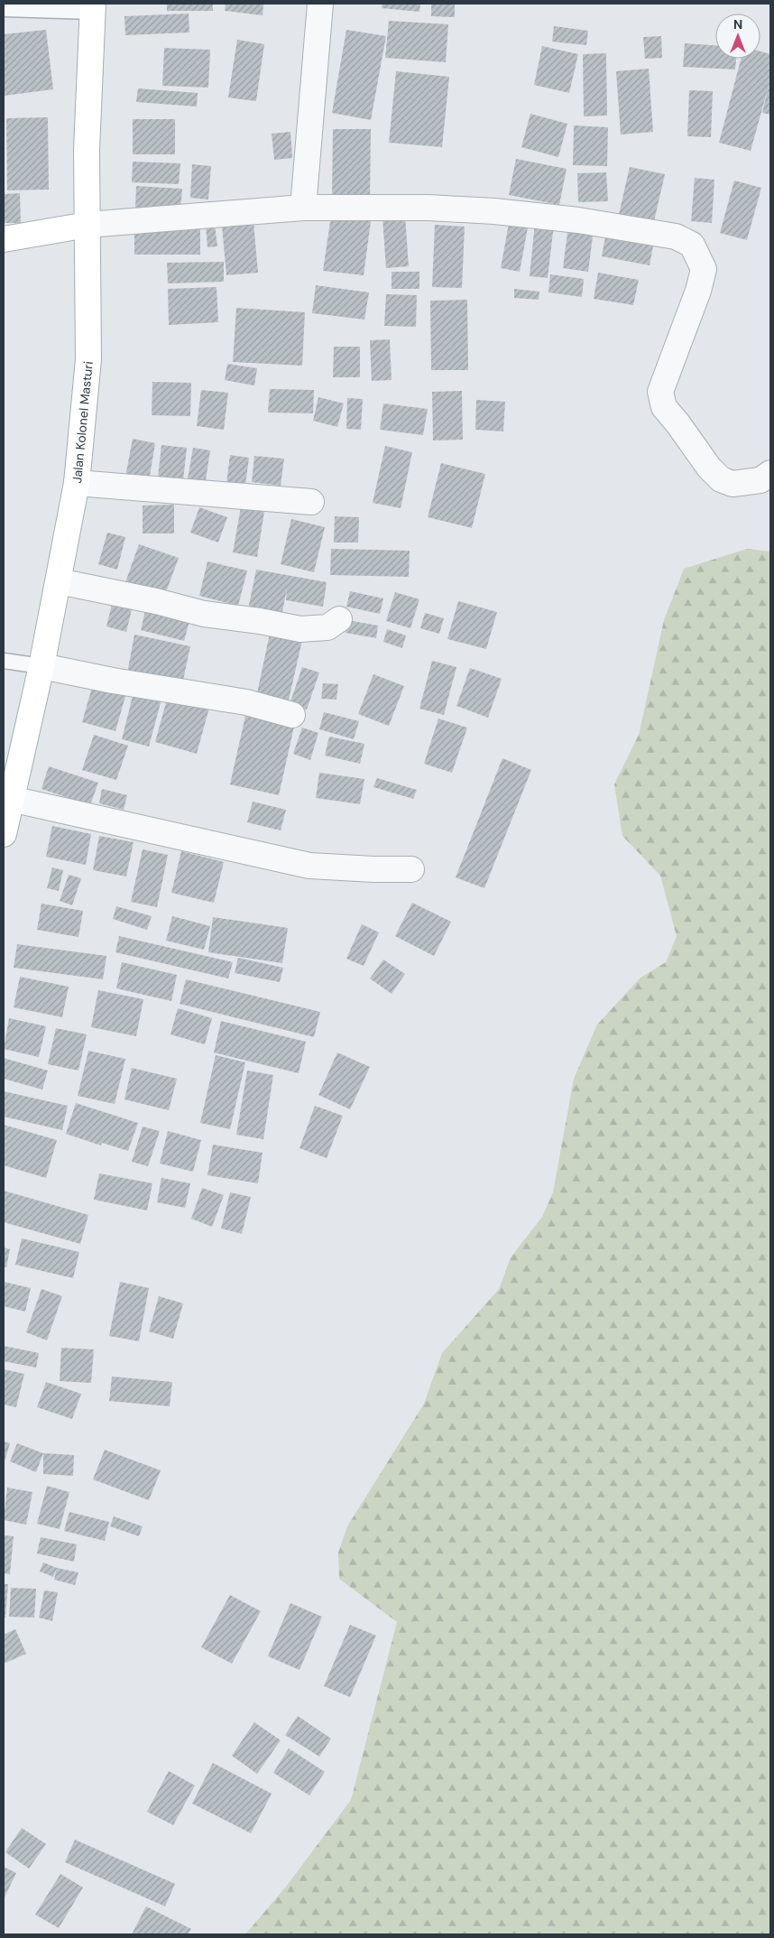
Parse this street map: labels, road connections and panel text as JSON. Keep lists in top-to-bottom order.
{
  "streets": {
    "main road": ["Jalan Kolonel Masturi"]
  },
  "north": "top"
}
